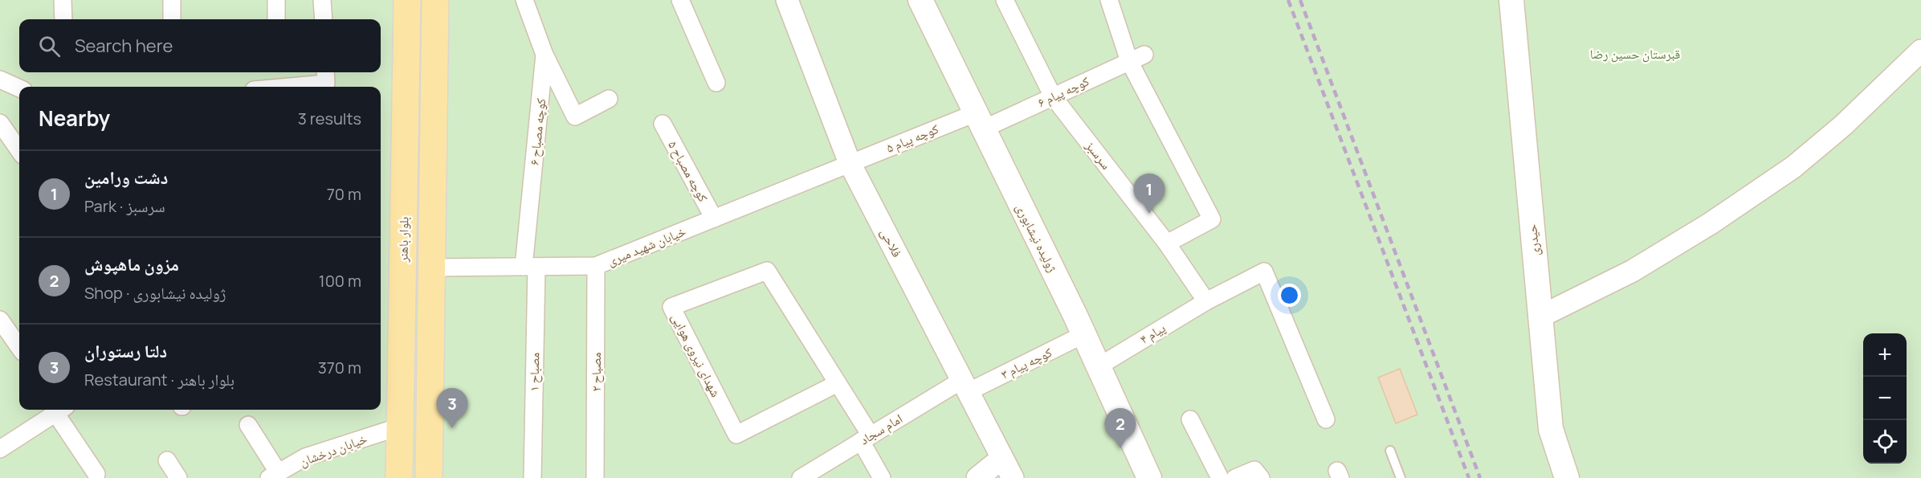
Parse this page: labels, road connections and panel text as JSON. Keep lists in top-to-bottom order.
{
  "streets": {
    "main road": ["ژولیده نیشابوری", "بلوار باهنر", "حیدری"],
    "street": [
      "کوچه پیام ۶",
      "کوچه مصباح ۶",
      "کوچه پیام ۵",
      "سرسبز",
      "کوچه مصباح ۵",
      "فلاحی",
      "خیابان شهید میری",
      "پیام ۴",
      "شهدای نیروی هوایی",
      "کوچه پیام ۳",
      "مصباح ۱",
      "مصباح ۲",
      "امام سجاد",
      "خیابان درخشان"
    ]
  },
  "crossings": [
    ["کوچه پیام ۶", "کوچه پیام ۵"],
    ["کوچه پیام ۶", "سرسبز"],
    ["کوچه پیام ۶", "ژولیده نیشابوری"],
    ["کوچه مصباح ۶", "خیابان شهید میری"],
    ["کوچه مصباح ۶", "مصباح ۱"],
    ["کوچه پیام ۵", "ژولیده نیشابوری"],
    ["کوچه پیام ۵", "فلاحی"],
    ["کوچه پیام ۵", "خیابان شهید میری"],
    ["سرسبز", "پیام ۴"],
    ["کوچه مصباح ۵", "خیابان شهید میری"],
    ["ژولیده نیشابوری", "پیام ۴"],
    ["ژولیده نیشابوری", "کوچه پیام ۳"],
    ["بلوار باهنر", "خیابان درخشان"],
    ["فلاحی", "خیابان شهید میری"],
    ["فلاحی", "کوچه پیام ۳"],
    ["فلاحی", "امام سجاد"],
    ["خیابان شهید میری", "مصباح ۱"],
    ["خیابان شهید میری", "مصباح ۲"],
    ["شهدای نیروی هوایی", "امام سجاد"],
    ["کوچه پیام ۳", "امام سجاد"]
  ],
  "parks": ["قبرستان حسین رضا"],
  "page": {
    "search": "Search here",
    "heading": ["Nearby", "3 results"],
    "list": [
      {
        "mark": "1",
        "name": "دشت ورامین",
        "note": "Park · سرسبز",
        "value": "70 m"
      },
      {
        "mark": "2",
        "name": "مزون ماهپوش",
        "note": "Shop · ژولیده نیشابوری",
        "value": "100 m"
      },
      {
        "mark": "3",
        "name": "دلتا رستوران",
        "note": "Restaurant · بلوار باهنر",
        "value": "370 m"
      }
    ],
    "pins": ["1", "3", "2"],
    "map_buttons": ["+", "−"]
  }
}
